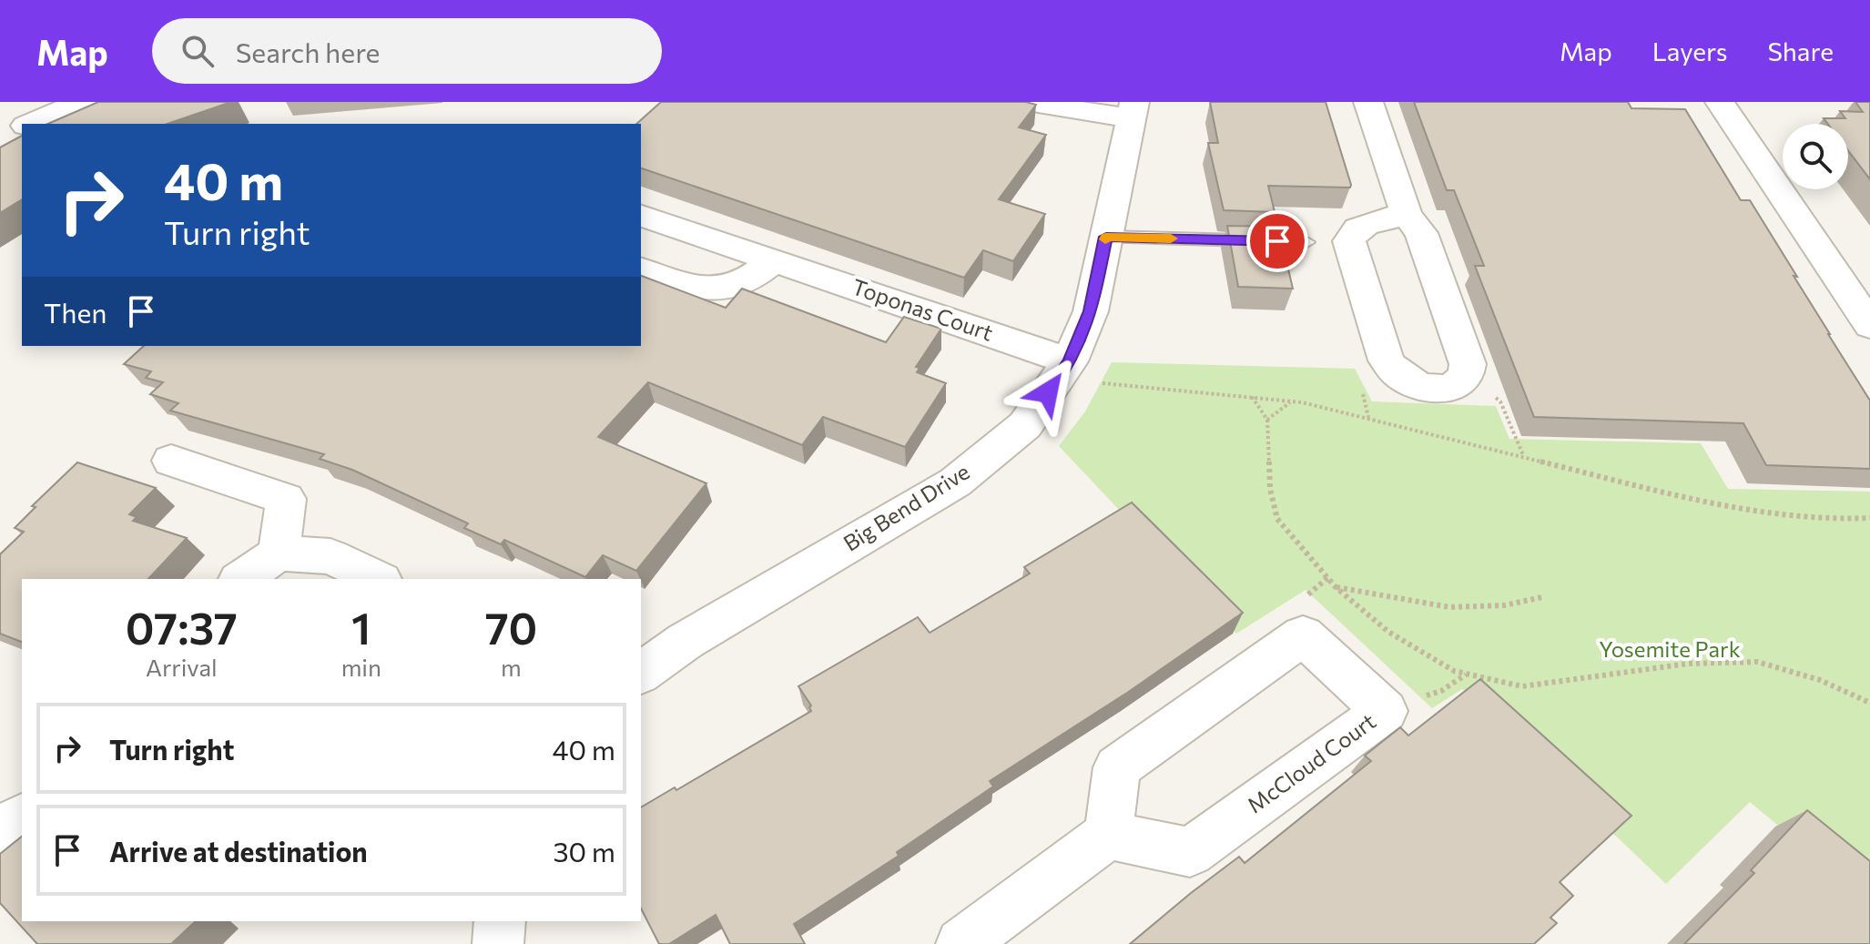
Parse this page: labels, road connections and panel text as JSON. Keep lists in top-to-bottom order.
{
  "streets": {
    "street": ["Toponas Court", "Big Bend Drive", "McCloud Court"]
  },
  "crossings": [
    ["Toponas Court", "Big Bend Drive"]
  ],
  "parks": ["Yosemite Park"],
  "page": {
    "header": "Map",
    "search": "Search here",
    "nav": ["Map", "Layers", "Share"],
    "turn": ["40 m", "Turn right"],
    "then": "Then",
    "eta": [
      "07:37",
      "Arrival",
      "1",
      "min",
      "70",
      "m"
    ],
    "list": [
      {
        "name": "Turn right",
        "value": "40 m"
      },
      {
        "name": "Arrive at destination",
        "value": "30 m"
      }
    ]
  }
}
